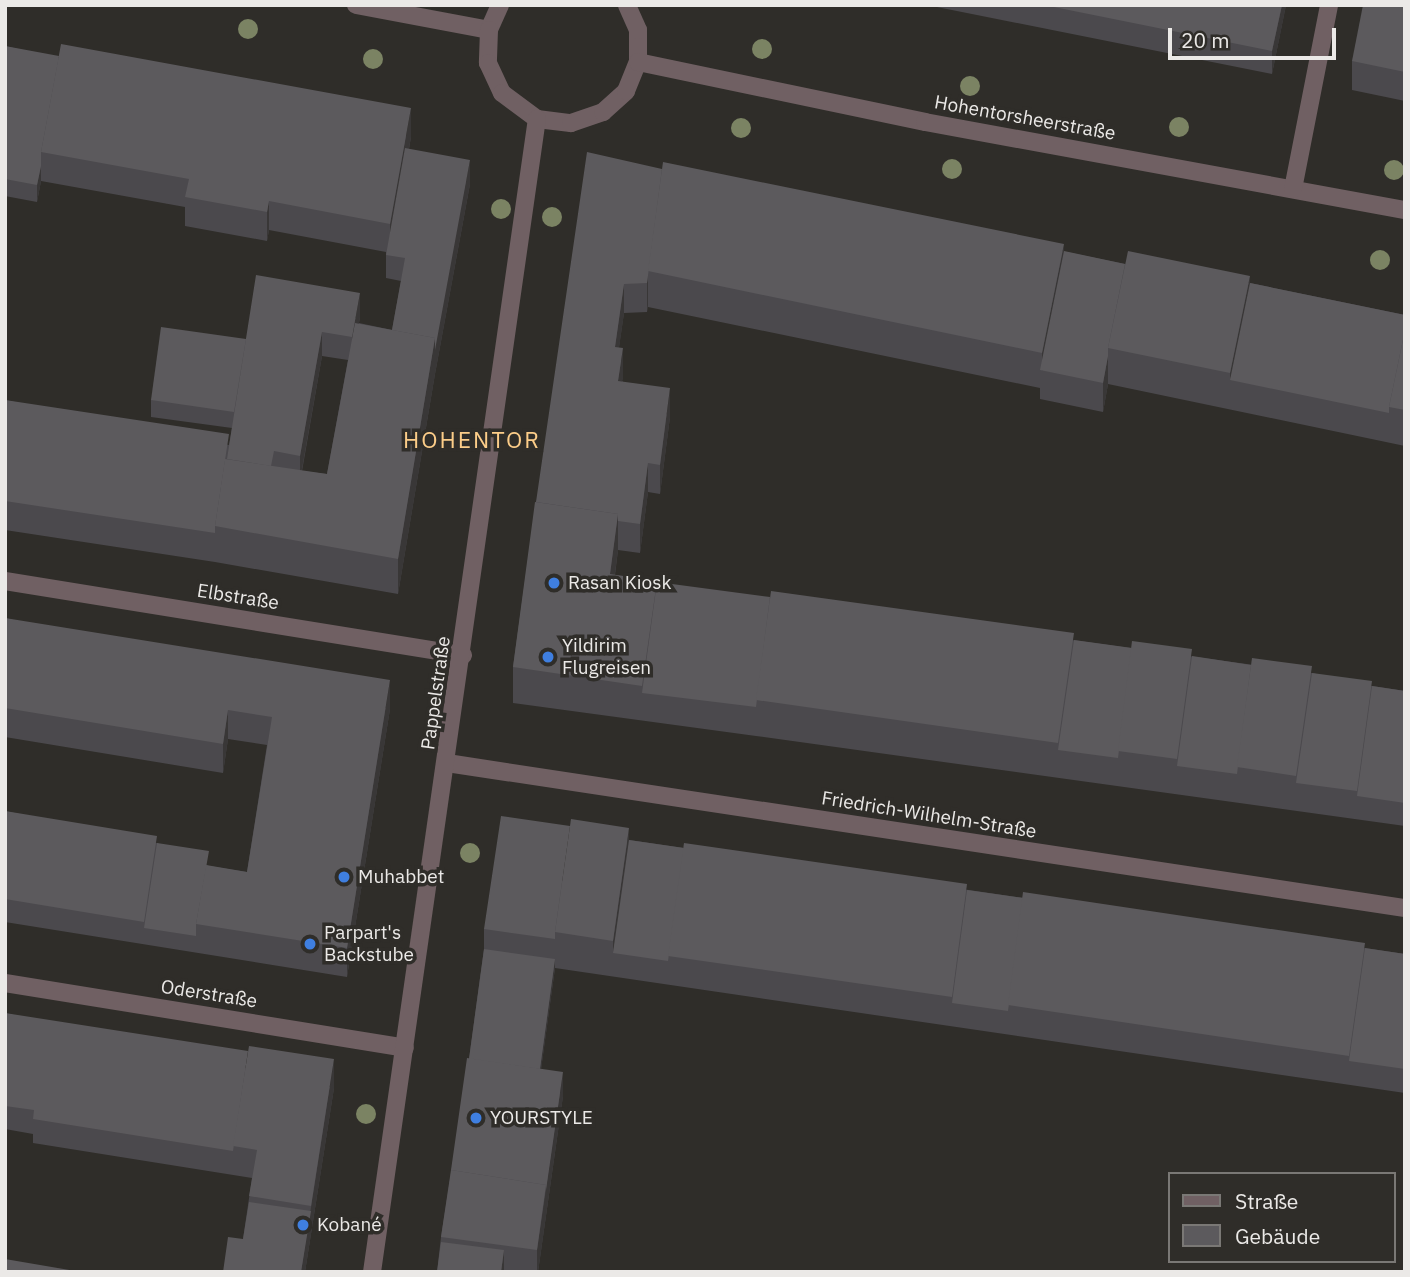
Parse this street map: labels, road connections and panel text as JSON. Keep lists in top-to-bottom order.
{
  "streets": {
    "street": [
      "Hohentorsheerstraße",
      "Elbstraße",
      "Pappelstraße",
      "Friedrich-Wilhelm-Straße",
      "Oderstraße"
    ]
  },
  "crossings": [
    ["Elbstraße", "Pappelstraße"],
    ["Pappelstraße", "Friedrich-Wilhelm-Straße"],
    ["Pappelstraße", "Oderstraße"]
  ],
  "districts": ["HOHENTOR"],
  "places": [
    "Rasan Kiosk",
    "Yildirim Flugreisen",
    "Muhabbet",
    "Parpart's Backstube",
    "YOURSTYLE",
    "Kobané"
  ],
  "legend": ["Straße", "Gebäude"],
  "scale_bar": "20 m"
}
